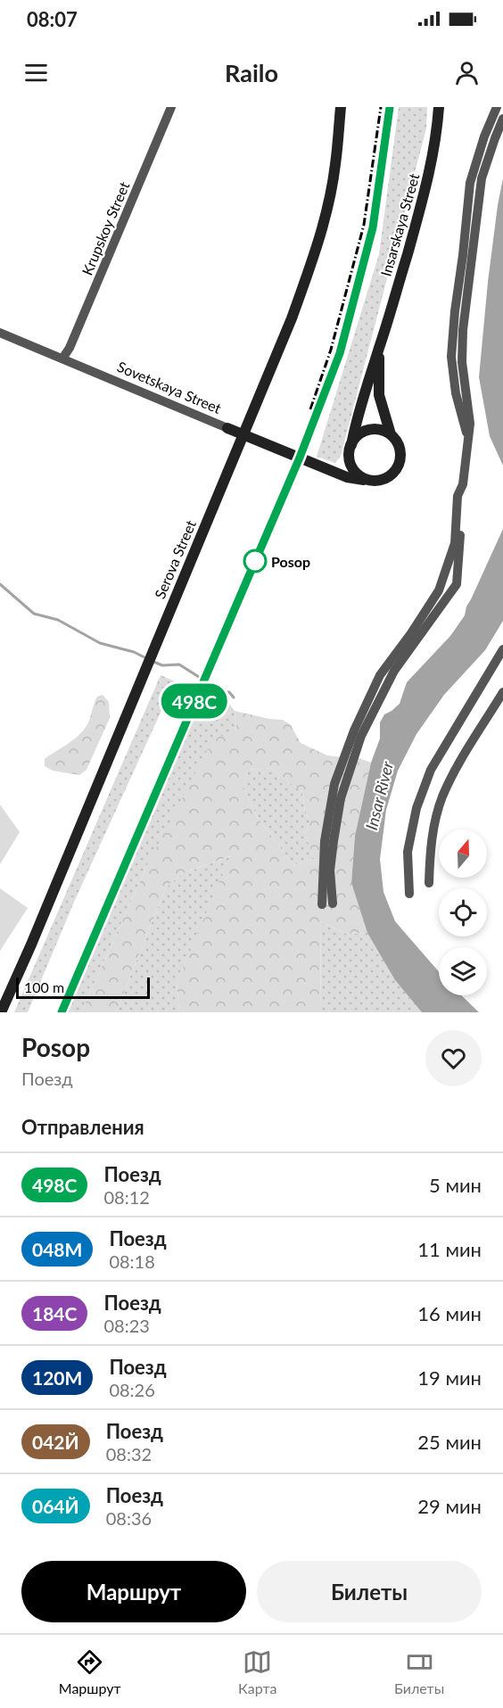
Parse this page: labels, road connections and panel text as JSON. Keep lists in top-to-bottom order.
{
  "streets": {
    "street": [
      "Insarskaya Street",
      "Krupskoy Street",
      "Sovetskaya Street",
      "Serova Street"
    ]
  },
  "crossings": [
    ["Insarskaya Street", "Sovetskaya Street"],
    ["Krupskoy Street", "Sovetskaya Street"],
    ["Sovetskaya Street", "Serova Street"]
  ],
  "water": ["Insar River"],
  "places": ["Posop"],
  "scale_bar": "100 m",
  "north": "top",
  "page": {
    "status": "08:07",
    "header": "Railo",
    "on_map": "498С",
    "scale": "100 m",
    "heading": [
      ["Posop", "Поезд"],
      "Отправления"
    ],
    "list": [
      {
        "mark": "498С",
        "name": "Поезд",
        "note": "08:12",
        "value": "5 мин"
      },
      {
        "mark": "048М",
        "name": "Поезд",
        "note": "08:18",
        "value": "11 мин"
      },
      {
        "mark": "184С",
        "name": "Поезд",
        "note": "08:23",
        "value": "16 мин"
      },
      {
        "mark": "120М",
        "name": "Поезд",
        "note": "08:26",
        "value": "19 мин"
      },
      {
        "mark": "042Й",
        "name": "Поезд",
        "note": "08:32",
        "value": "25 мин"
      },
      {
        "mark": "064Й",
        "name": "Поезд",
        "note": "08:36",
        "value": "29 мин"
      }
    ],
    "buttons": ["Маршрут", "Билеты"],
    "tabs": ["Маршрут", "Карта", "Билеты"]
  }
}
